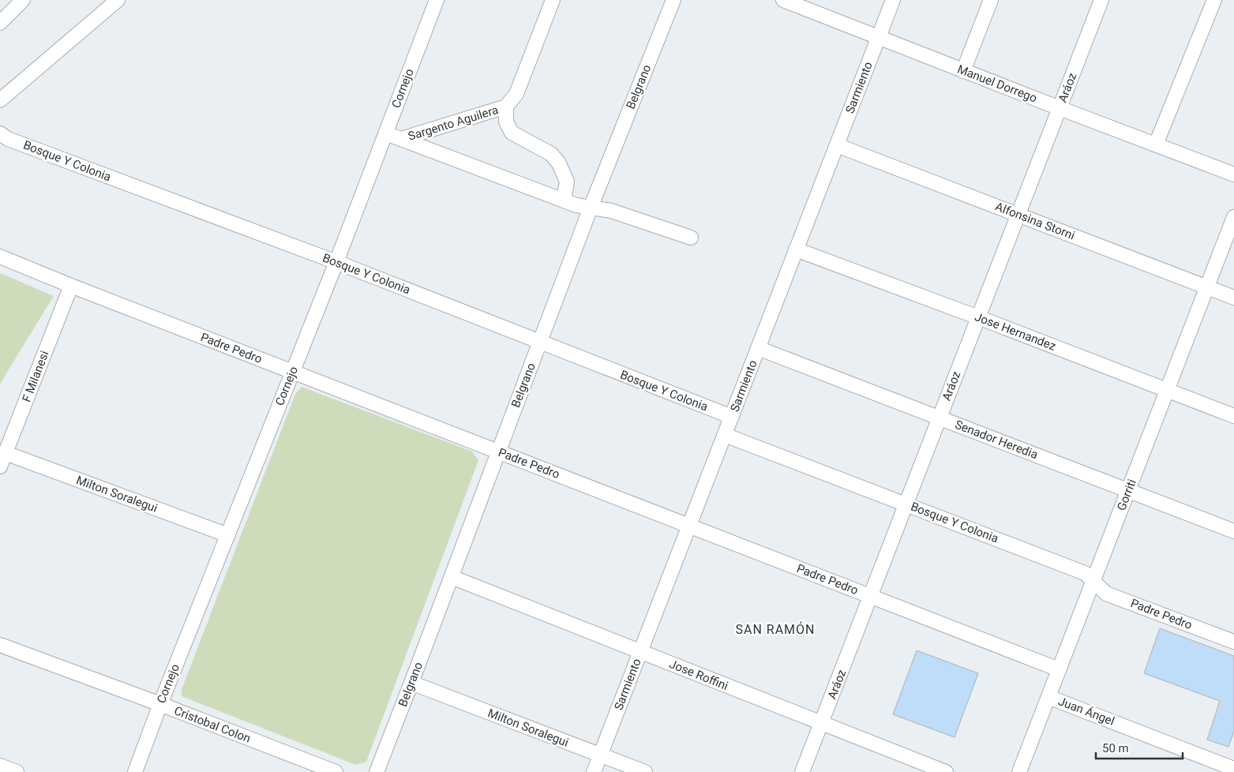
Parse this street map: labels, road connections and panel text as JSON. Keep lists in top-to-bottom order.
{
  "streets": {
    "street": [
      "Manuel Dorrego",
      "Belgrano",
      "Sarmiento",
      "Aráoz",
      "Cornejo",
      "Sargento Aguilera",
      "Bosque Y Colonia",
      "Alfonsina Storni",
      "Jose Hernandez",
      "Padre Pedro",
      "F Milanesi",
      "Senador Heredia",
      "Milton Soralegui",
      "Gorriti",
      "Jose Roffini",
      "Juan Ángel",
      "Cristobal Colon"
    ]
  },
  "crossings": [
    ["Manuel Dorrego", "Sarmiento"],
    ["Manuel Dorrego", "Aráoz"],
    ["Belgrano", "Bosque Y Colonia"],
    ["Belgrano", "Padre Pedro"],
    ["Belgrano", "Milton Soralegui"],
    ["Belgrano", "Jose Roffini"],
    ["Sarmiento", "Bosque Y Colonia"],
    ["Sarmiento", "Alfonsina Storni"],
    ["Sarmiento", "Jose Hernandez"],
    ["Sarmiento", "Padre Pedro"],
    ["Sarmiento", "Senador Heredia"],
    ["Sarmiento", "Milton Soralegui"],
    ["Sarmiento", "Jose Roffini"],
    ["Aráoz", "Bosque Y Colonia"],
    ["Aráoz", "Alfonsina Storni"],
    ["Aráoz", "Jose Hernandez"],
    ["Aráoz", "Padre Pedro"],
    ["Aráoz", "Senador Heredia"],
    ["Aráoz", "Jose Roffini"],
    ["Cornejo", "Bosque Y Colonia"],
    ["Cornejo", "Padre Pedro"],
    ["Cornejo", "Milton Soralegui"],
    ["Cornejo", "Cristobal Colon"],
    ["Bosque Y Colonia", "Padre Pedro"],
    ["Bosque Y Colonia", "Gorriti"],
    ["Alfonsina Storni", "Gorriti"],
    ["Jose Hernandez", "Gorriti"],
    ["Padre Pedro", "F Milanesi"],
    ["Padre Pedro", "Gorriti"],
    ["F Milanesi", "Milton Soralegui"],
    ["Senador Heredia", "Gorriti"],
    ["Gorriti", "Juan Ángel"]
  ],
  "districts": ["SAN RAMÓN"],
  "scale_bar": "50 m"
}
